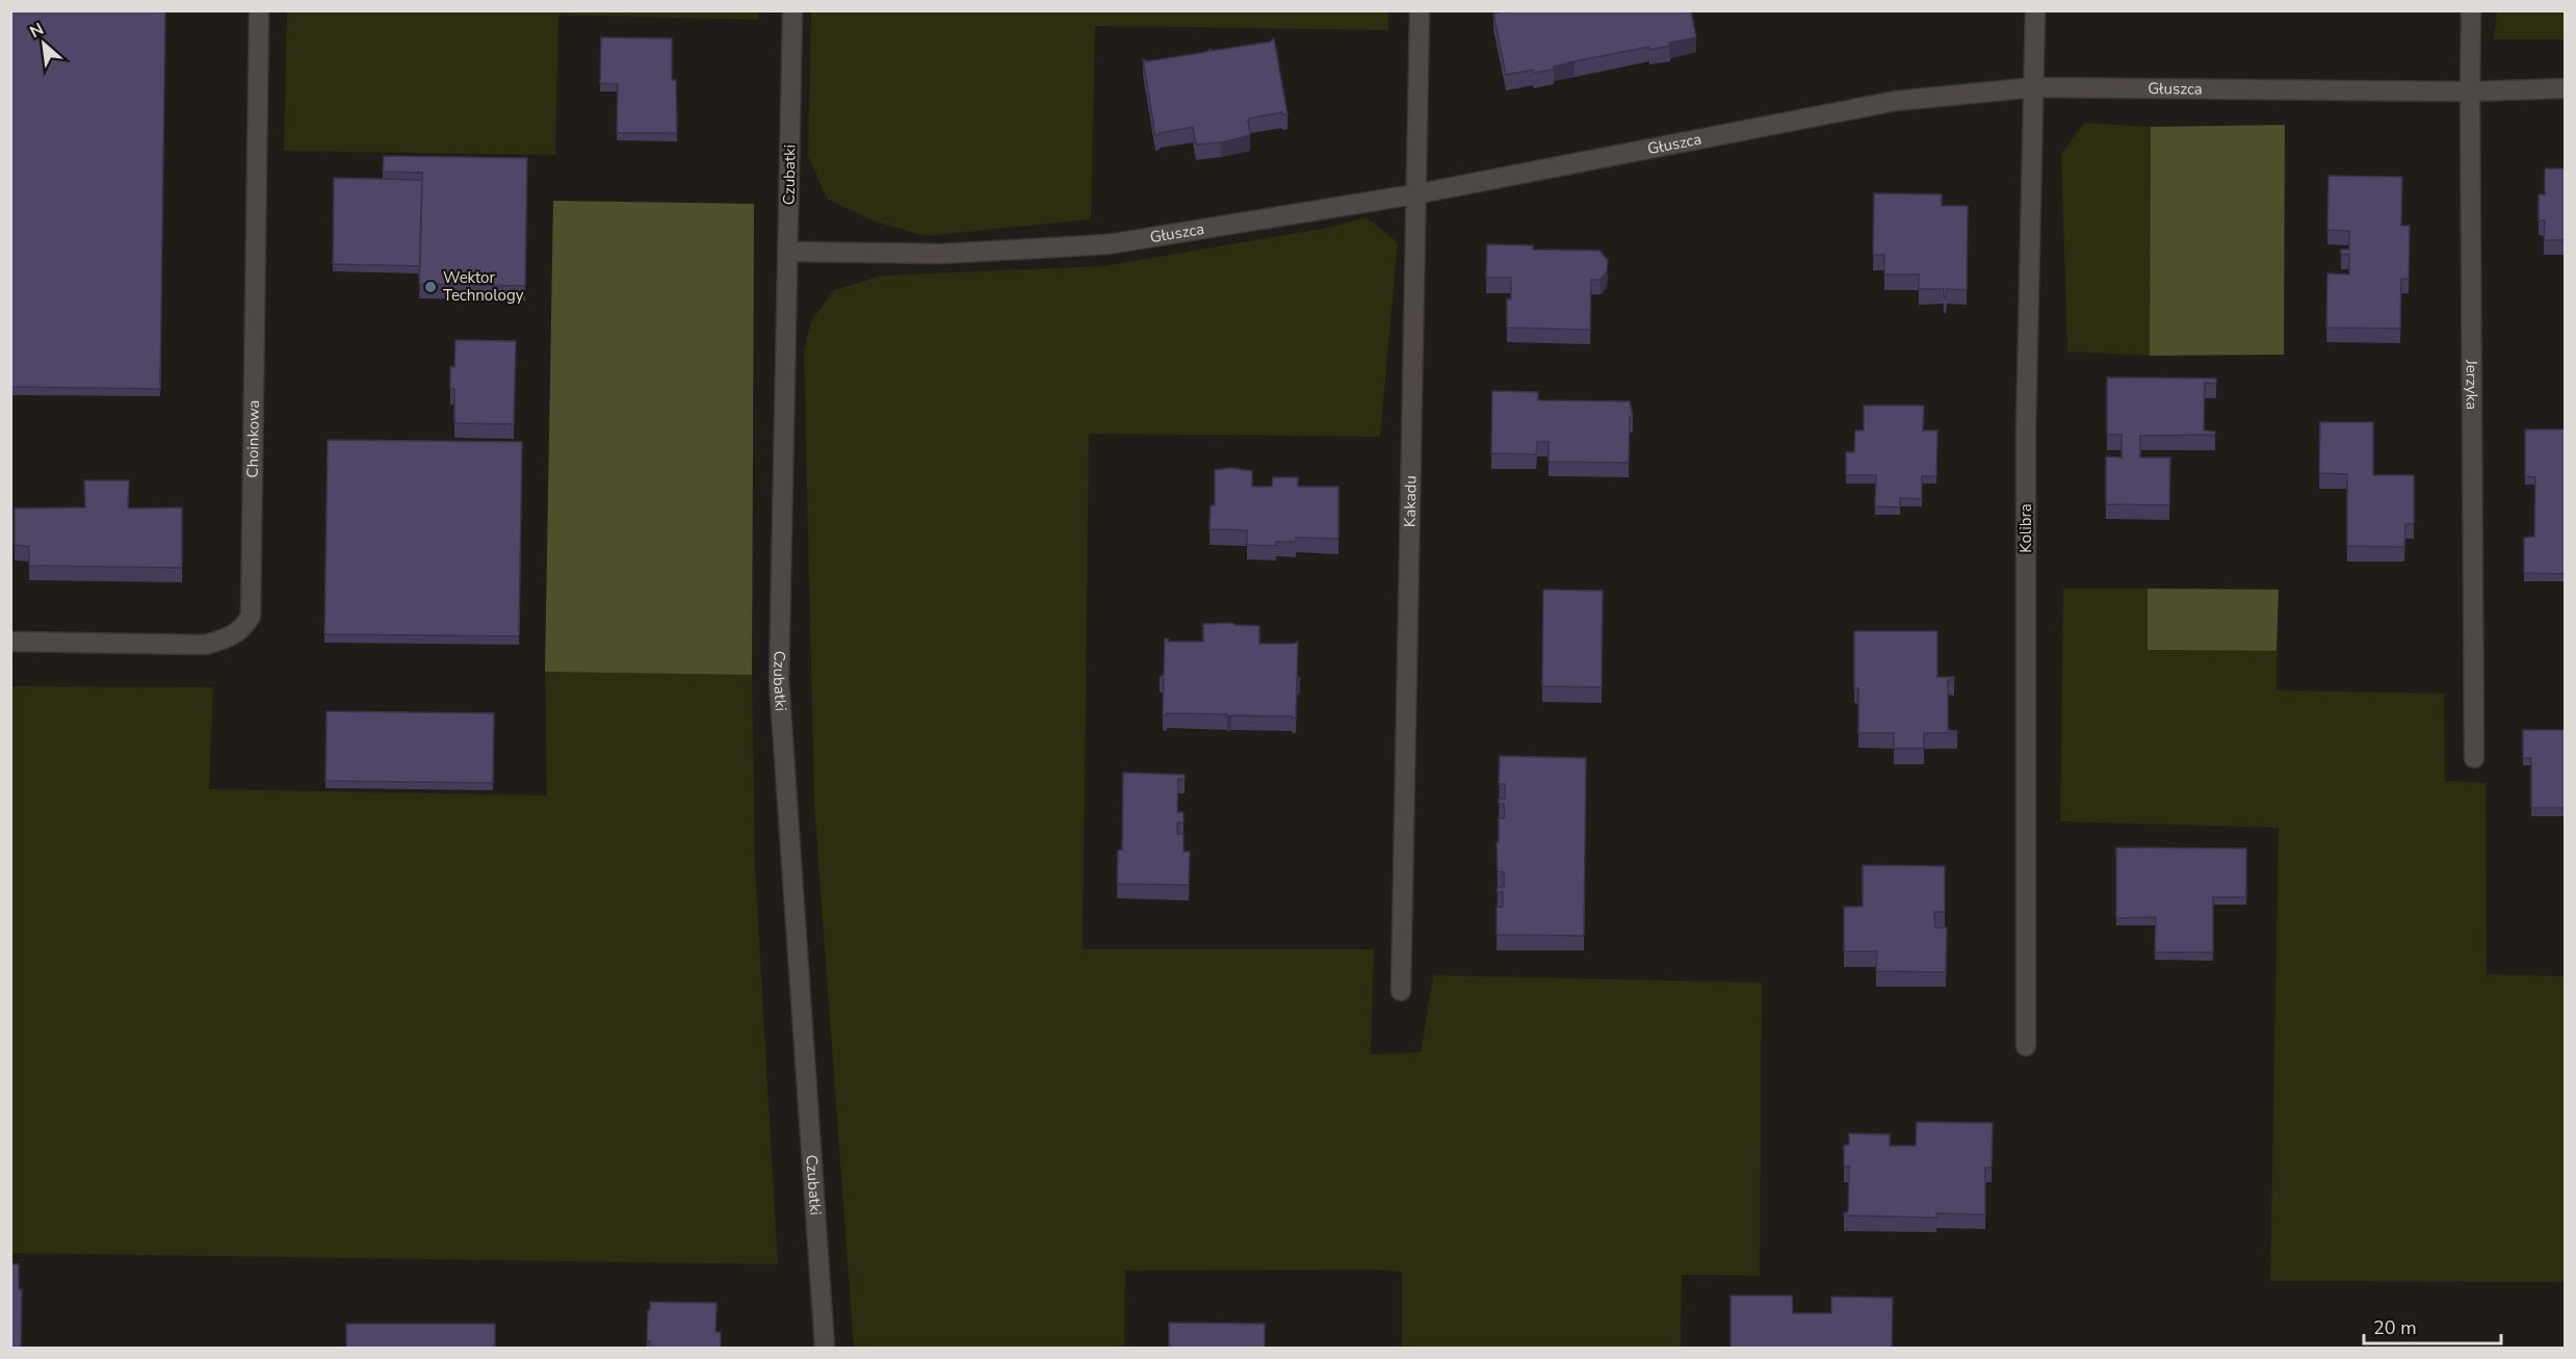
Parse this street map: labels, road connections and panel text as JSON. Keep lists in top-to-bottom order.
{
  "streets": {
    "street": [
      "Głuszca",
      "Czubatki",
      "Jerzyka",
      "Choinkowa",
      "Kakadu",
      "Kolibra"
    ]
  },
  "crossings": [
    ["Głuszca", "Czubatki"],
    ["Głuszca", "Jerzyka"],
    ["Głuszca", "Kakadu"],
    ["Głuszca", "Kolibra"]
  ],
  "places": ["Wektor Technology"],
  "scale_bar": "20 m",
  "north": "top left"
}
